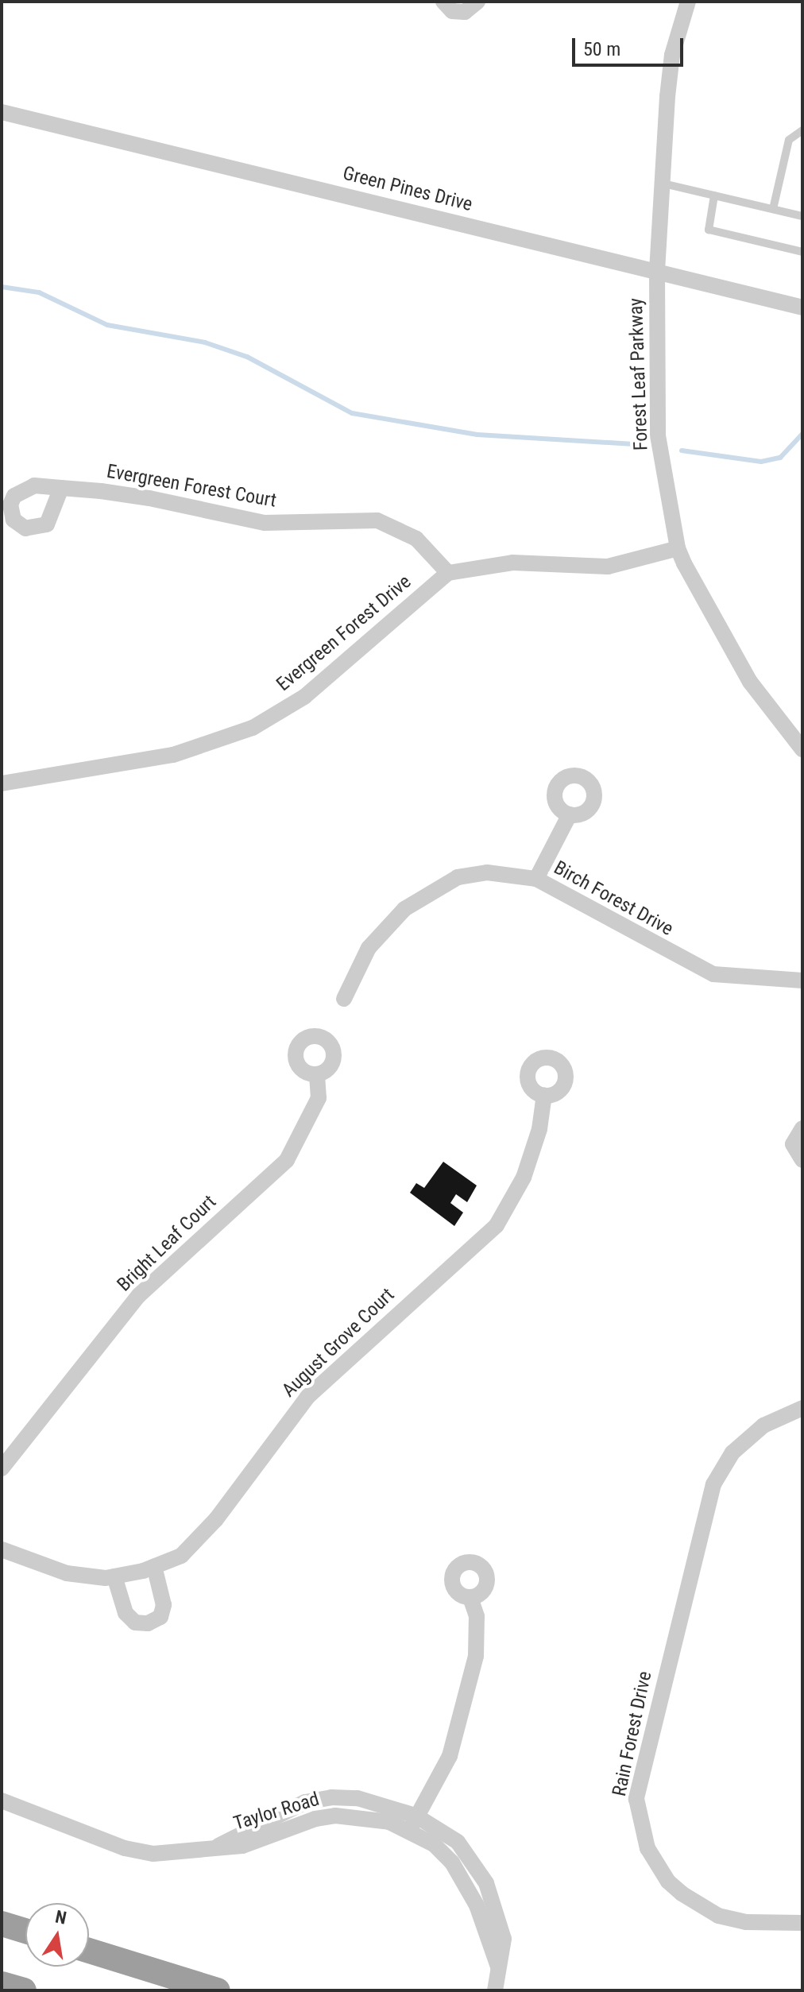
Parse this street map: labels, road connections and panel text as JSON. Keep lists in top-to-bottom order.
{
  "streets": {
    "street": [
      "Green Pines Drive",
      "Forest Leaf Parkway",
      "Evergreen Forest Court",
      "Evergreen Forest Drive",
      "Birch Forest Drive",
      "Bright Leaf Court",
      "August Grove Court",
      "Rain Forest Drive",
      "Taylor Road"
    ]
  },
  "crossings": [
    ["Green Pines Drive", "Forest Leaf Parkway"],
    ["Evergreen Forest Court", "Evergreen Forest Drive"]
  ],
  "scale_bar": "50 m",
  "north": "top"
}
